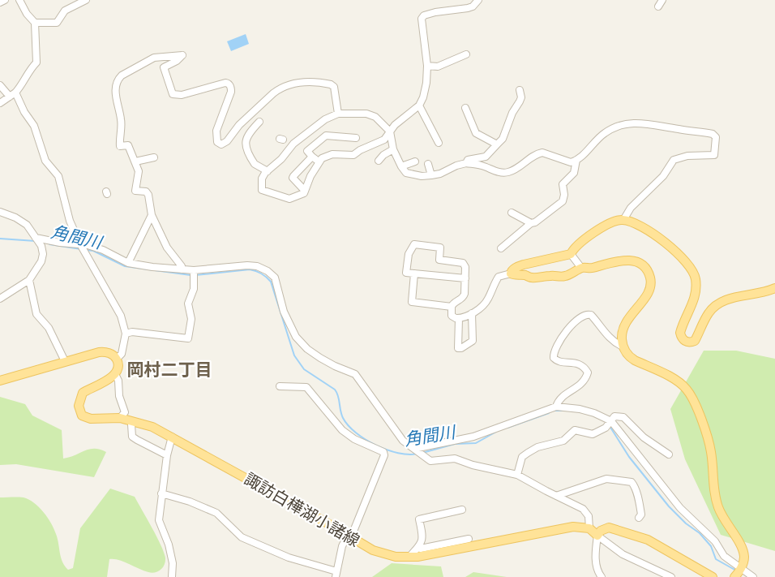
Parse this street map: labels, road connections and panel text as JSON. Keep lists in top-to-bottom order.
{
  "streets": {
    "main road": ["諏訪白樺湖小諸線"]
  },
  "districts": ["岡村二丁目"],
  "water": ["角間川"]
}
